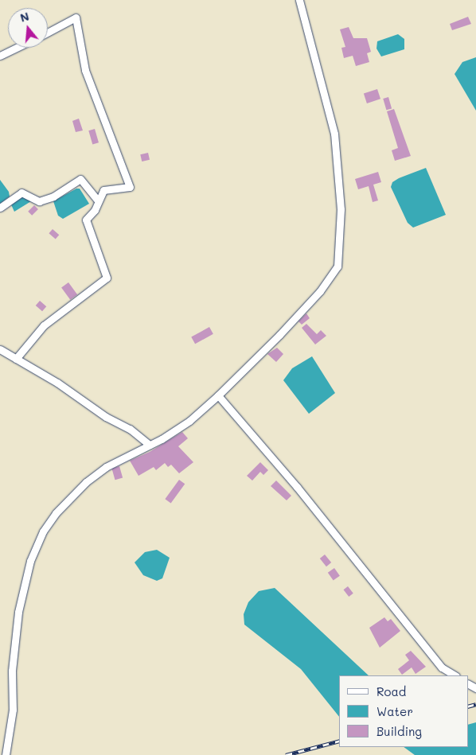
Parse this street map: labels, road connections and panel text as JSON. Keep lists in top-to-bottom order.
{
  "legend": ["Road", "Water", "Building"],
  "north": "top"
}
